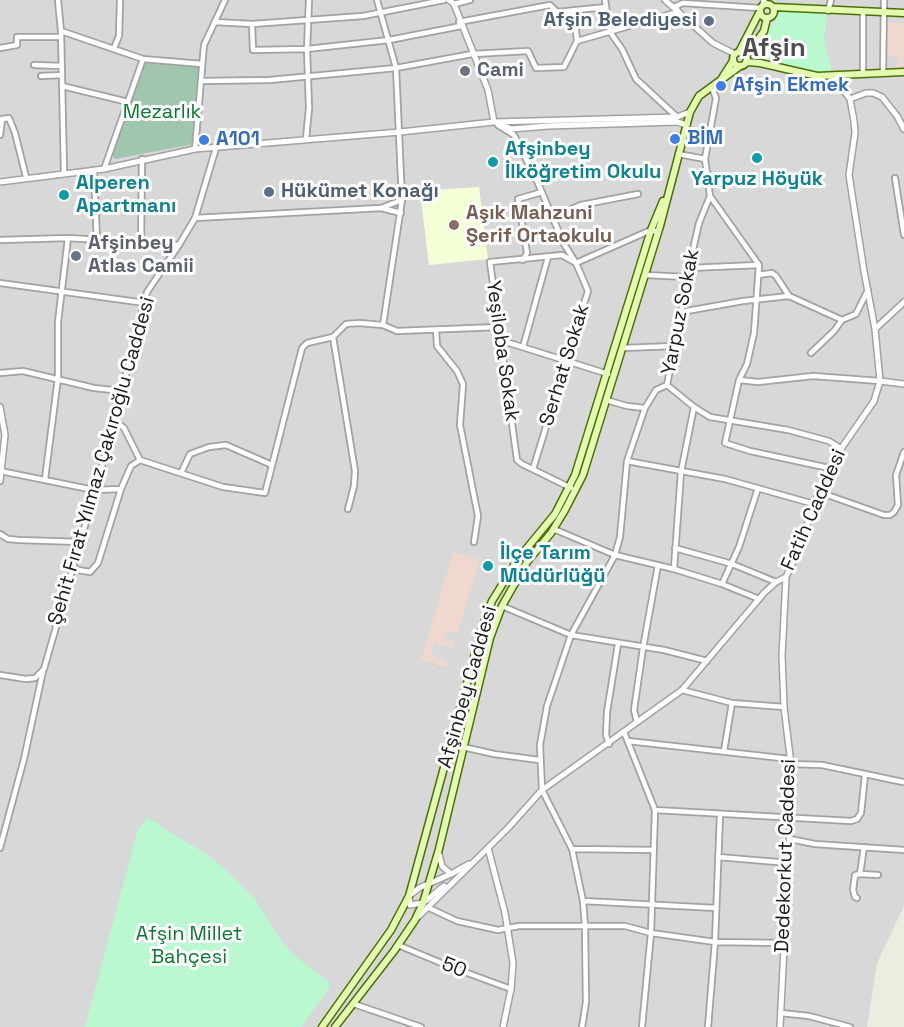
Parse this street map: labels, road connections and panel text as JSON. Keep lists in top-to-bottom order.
{
  "streets": {
    "main road": ["Afşinbey Caddesi"],
    "street": [
      "Yarpuz Sokak",
      "Yeşiloba Sokak",
      "Serhat Sokak",
      "Şehit Fırat Yılmaz Çakıroğlu Caddesi",
      "Fatih Caddesi",
      "Dedekorkut Caddesi",
      "50"
    ]
  },
  "crossings": [
    ["Yarpuz Sokak", "Fatih Caddesi"],
    ["Yeşiloba Sokak", "Serhat Sokak"],
    ["Yeşiloba Sokak", "Afşinbey Caddesi"],
    ["Fatih Caddesi", "Dedekorkut Caddesi"],
    ["Afşinbey Caddesi", "50"]
  ],
  "districts": ["Afşin"],
  "parks": ["Mezarlık", "Afşin Millet Bahçesi"],
  "places": [
    "Afşin Belediyesi",
    "Cami",
    "Afşin Ekmek",
    "BİM",
    "A101",
    "Yarpuz Höyük",
    "Afşinbey İlköğretim Okulu",
    "Hükümet Konağı",
    "Alperen Apartmanı",
    "Aşık Mahzuni Şerif Ortaokulu",
    "Afşinbey Atlas Camii",
    "İlçe Tarım Müdürlüğü"
  ]
}
